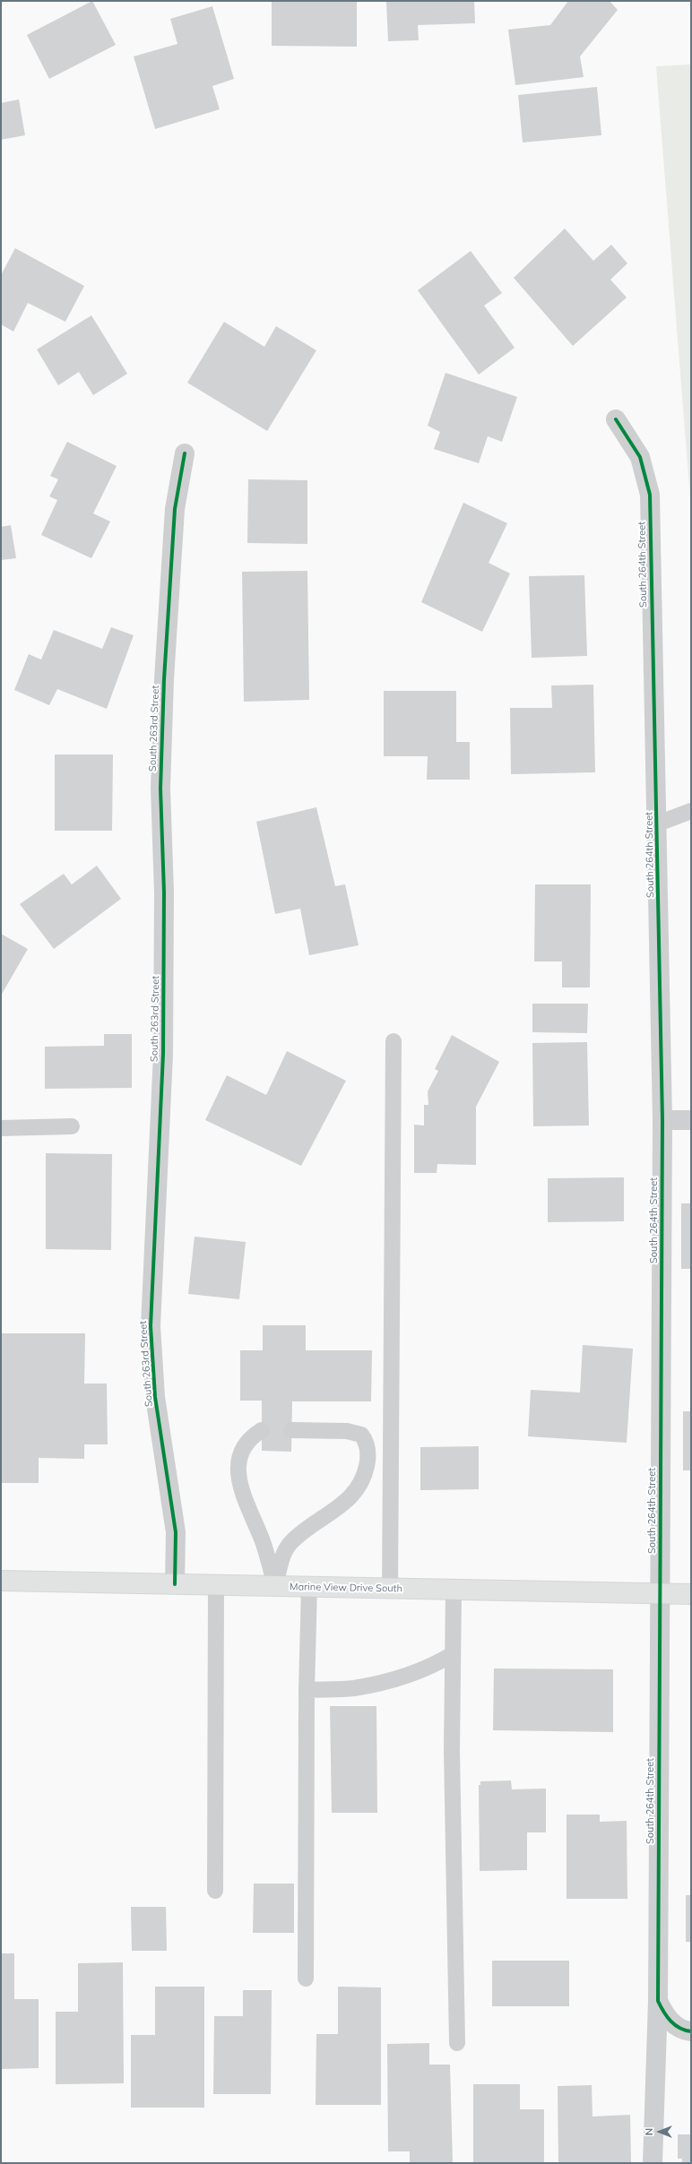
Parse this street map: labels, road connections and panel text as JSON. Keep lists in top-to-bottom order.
{
  "streets": {
    "main road": ["Marine View Drive South"],
    "street": ["South 264th Street", "South 263rd Street"]
  },
  "crossings": [
    ["South 264th Street", "Marine View Drive South"],
    ["South 263rd Street", "Marine View Drive South"]
  ],
  "north": "left"
}
